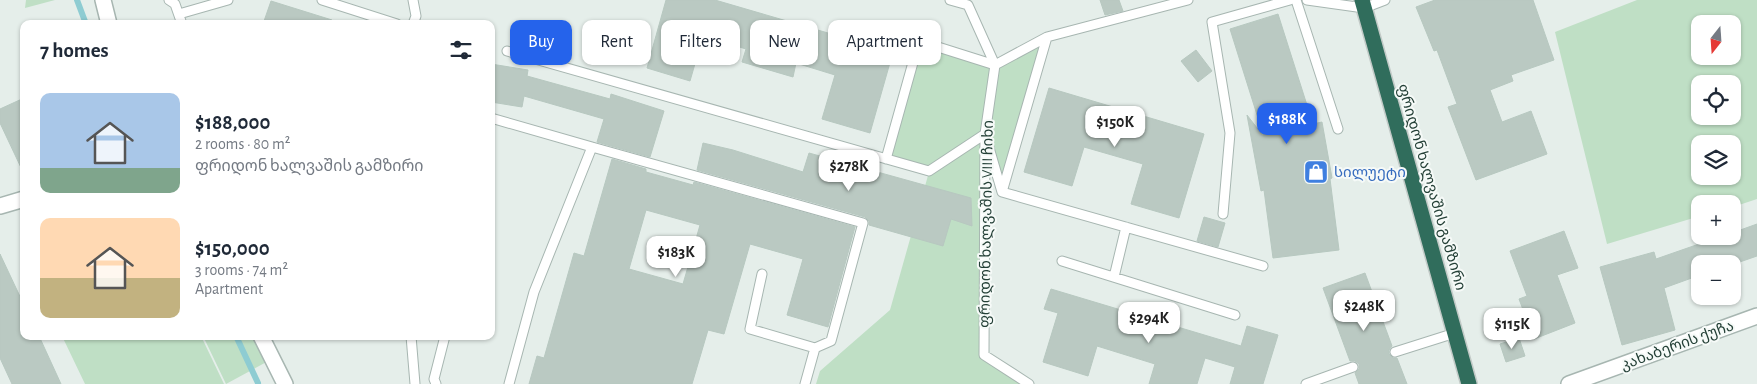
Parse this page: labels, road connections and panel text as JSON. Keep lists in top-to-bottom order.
{
  "streets": {
    "highway": ["ფრიდონ ხალვაშის გამზირი"],
    "street": ["კახაბერის ქუჩა"],
    "lane": ["ფრიდონ ხალვაშის VIII ჩიხი"]
  },
  "places": {
    "shop": ["სილუეტი"]
  },
  "north": "bottom",
  "page": {
    "map_buttons": ["+", "−"],
    "chip": [
      "Buy",
      "Rent",
      "Filters",
      "New",
      "Apartment"
    ],
    "heading": "7 homes",
    "list": [
      {
        "name": "$188,000",
        "note": "2 rooms · 80 m² · ფრიდონ ხალვაშის გამზირი"
      },
      {
        "name": "$150,000",
        "note": "3 rooms · 74 m² · Apartment"
      }
    ],
    "price": [
      "$188K",
      "$150K",
      "$278K",
      "$183K",
      "$248K",
      "$294K",
      "$115K"
    ]
  }
}
